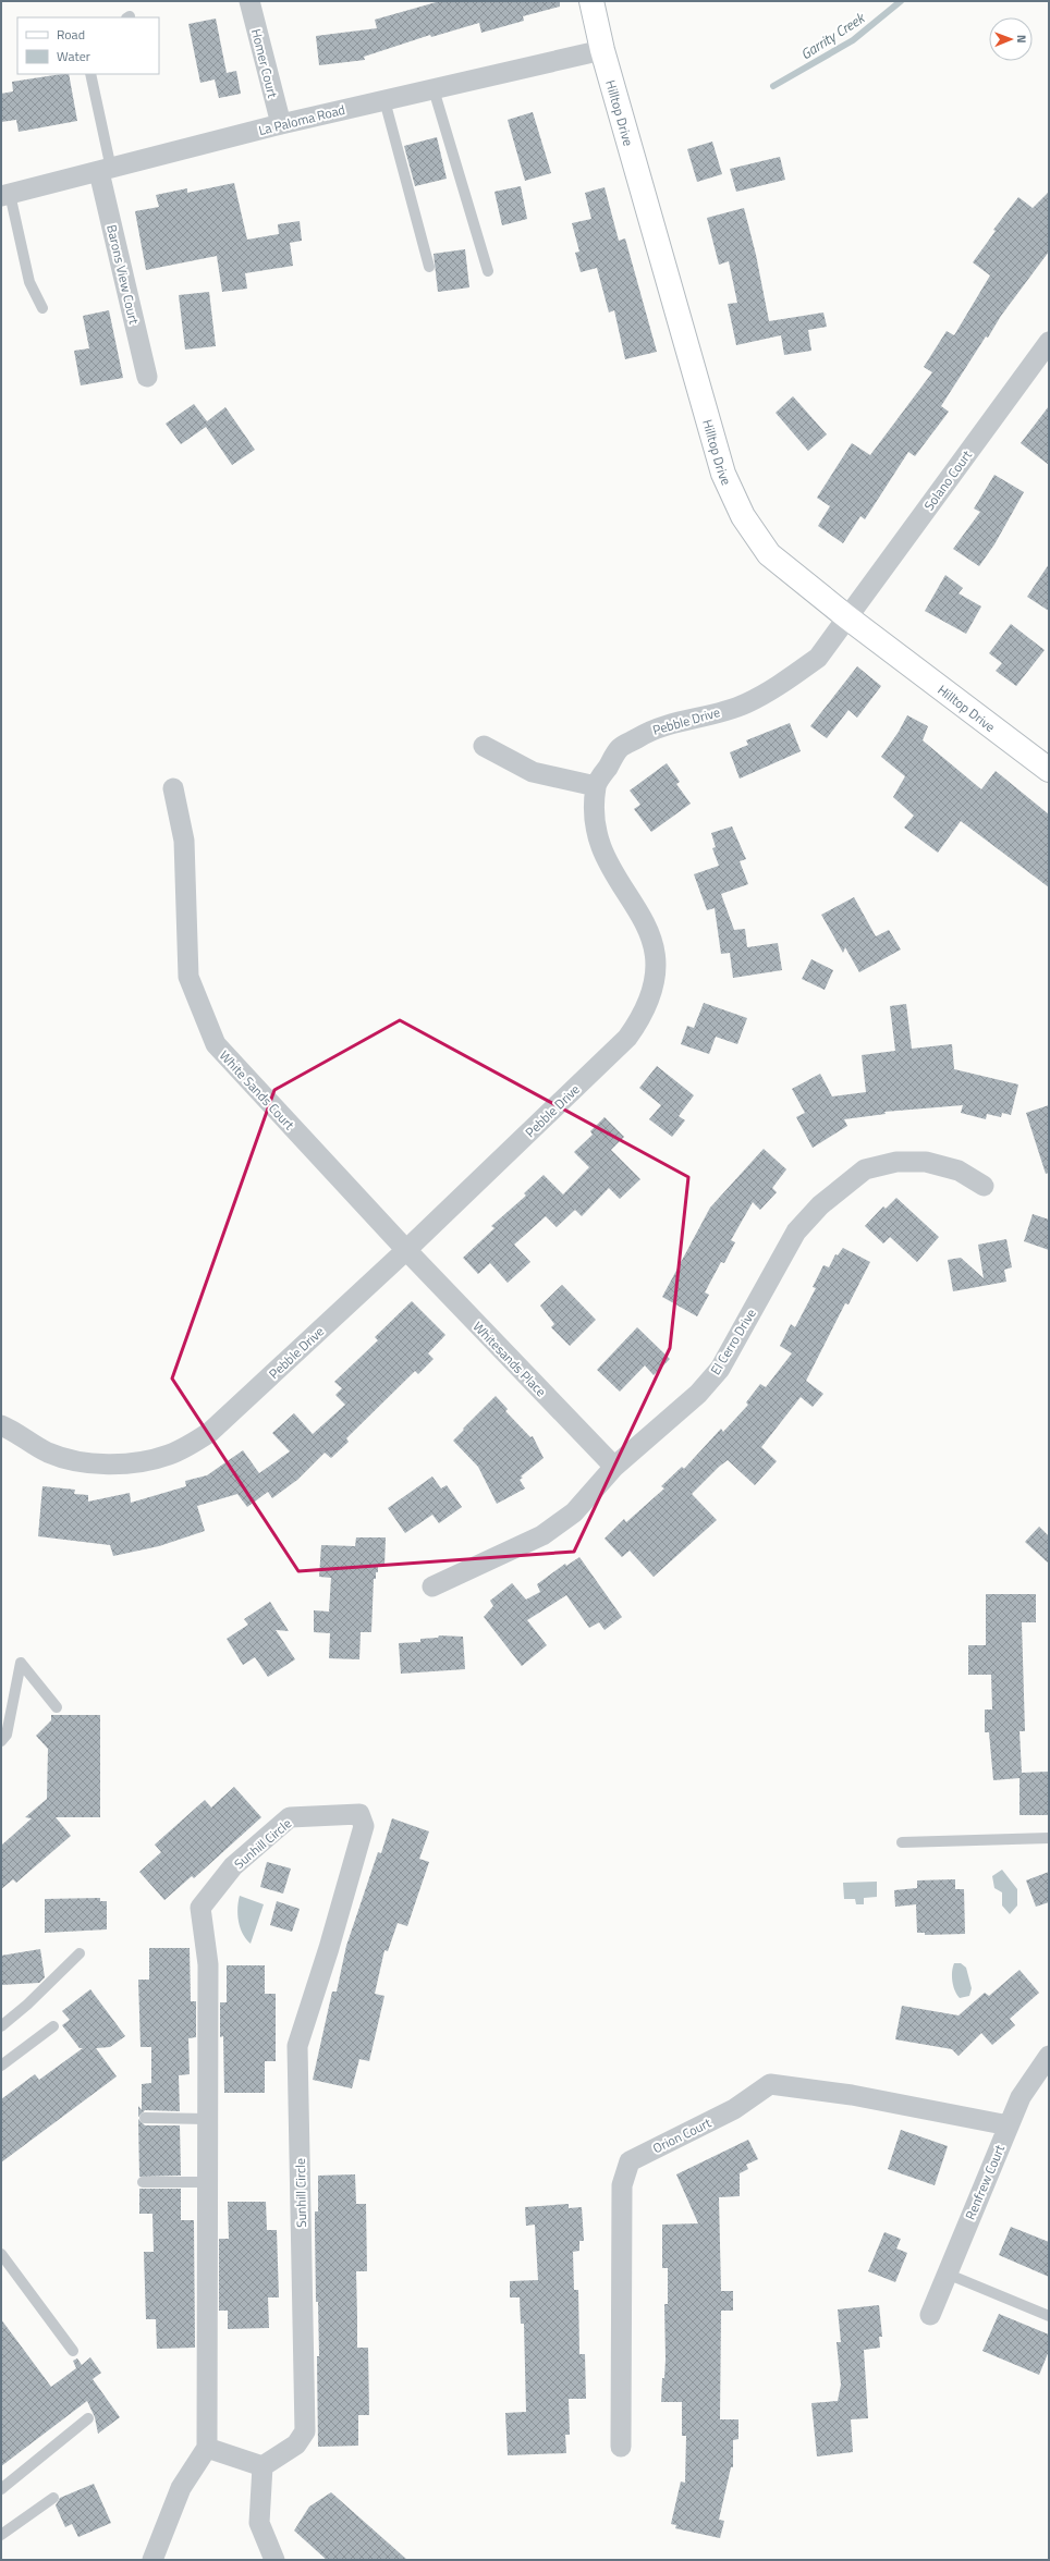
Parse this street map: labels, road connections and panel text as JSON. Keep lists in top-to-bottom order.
{
  "streets": {
    "street": [
      "Homer Court",
      "Hilltop Drive",
      "La Paloma Road",
      "Barons View Court",
      "Solano Court",
      "Pebble Drive",
      "White Sands Court",
      "El Cerro Drive",
      "Whitesands Place",
      "Sunhill Circle",
      "Orion Court",
      "Renfrew Court"
    ]
  },
  "crossings": [
    ["Homer Court", "La Paloma Road"],
    ["Hilltop Drive", "La Paloma Road"],
    ["Hilltop Drive", "Solano Court"],
    ["Hilltop Drive", "Pebble Drive"],
    ["La Paloma Road", "Barons View Court"],
    ["Solano Court", "Pebble Drive"],
    ["Pebble Drive", "White Sands Court"],
    ["Pebble Drive", "Whitesands Place"],
    ["White Sands Court", "Whitesands Place"],
    ["El Cerro Drive", "Whitesands Place"],
    ["Orion Court", "Renfrew Court"]
  ],
  "water": ["Garrity Creek"],
  "legend": ["Road", "Water"],
  "north": "right"
}
